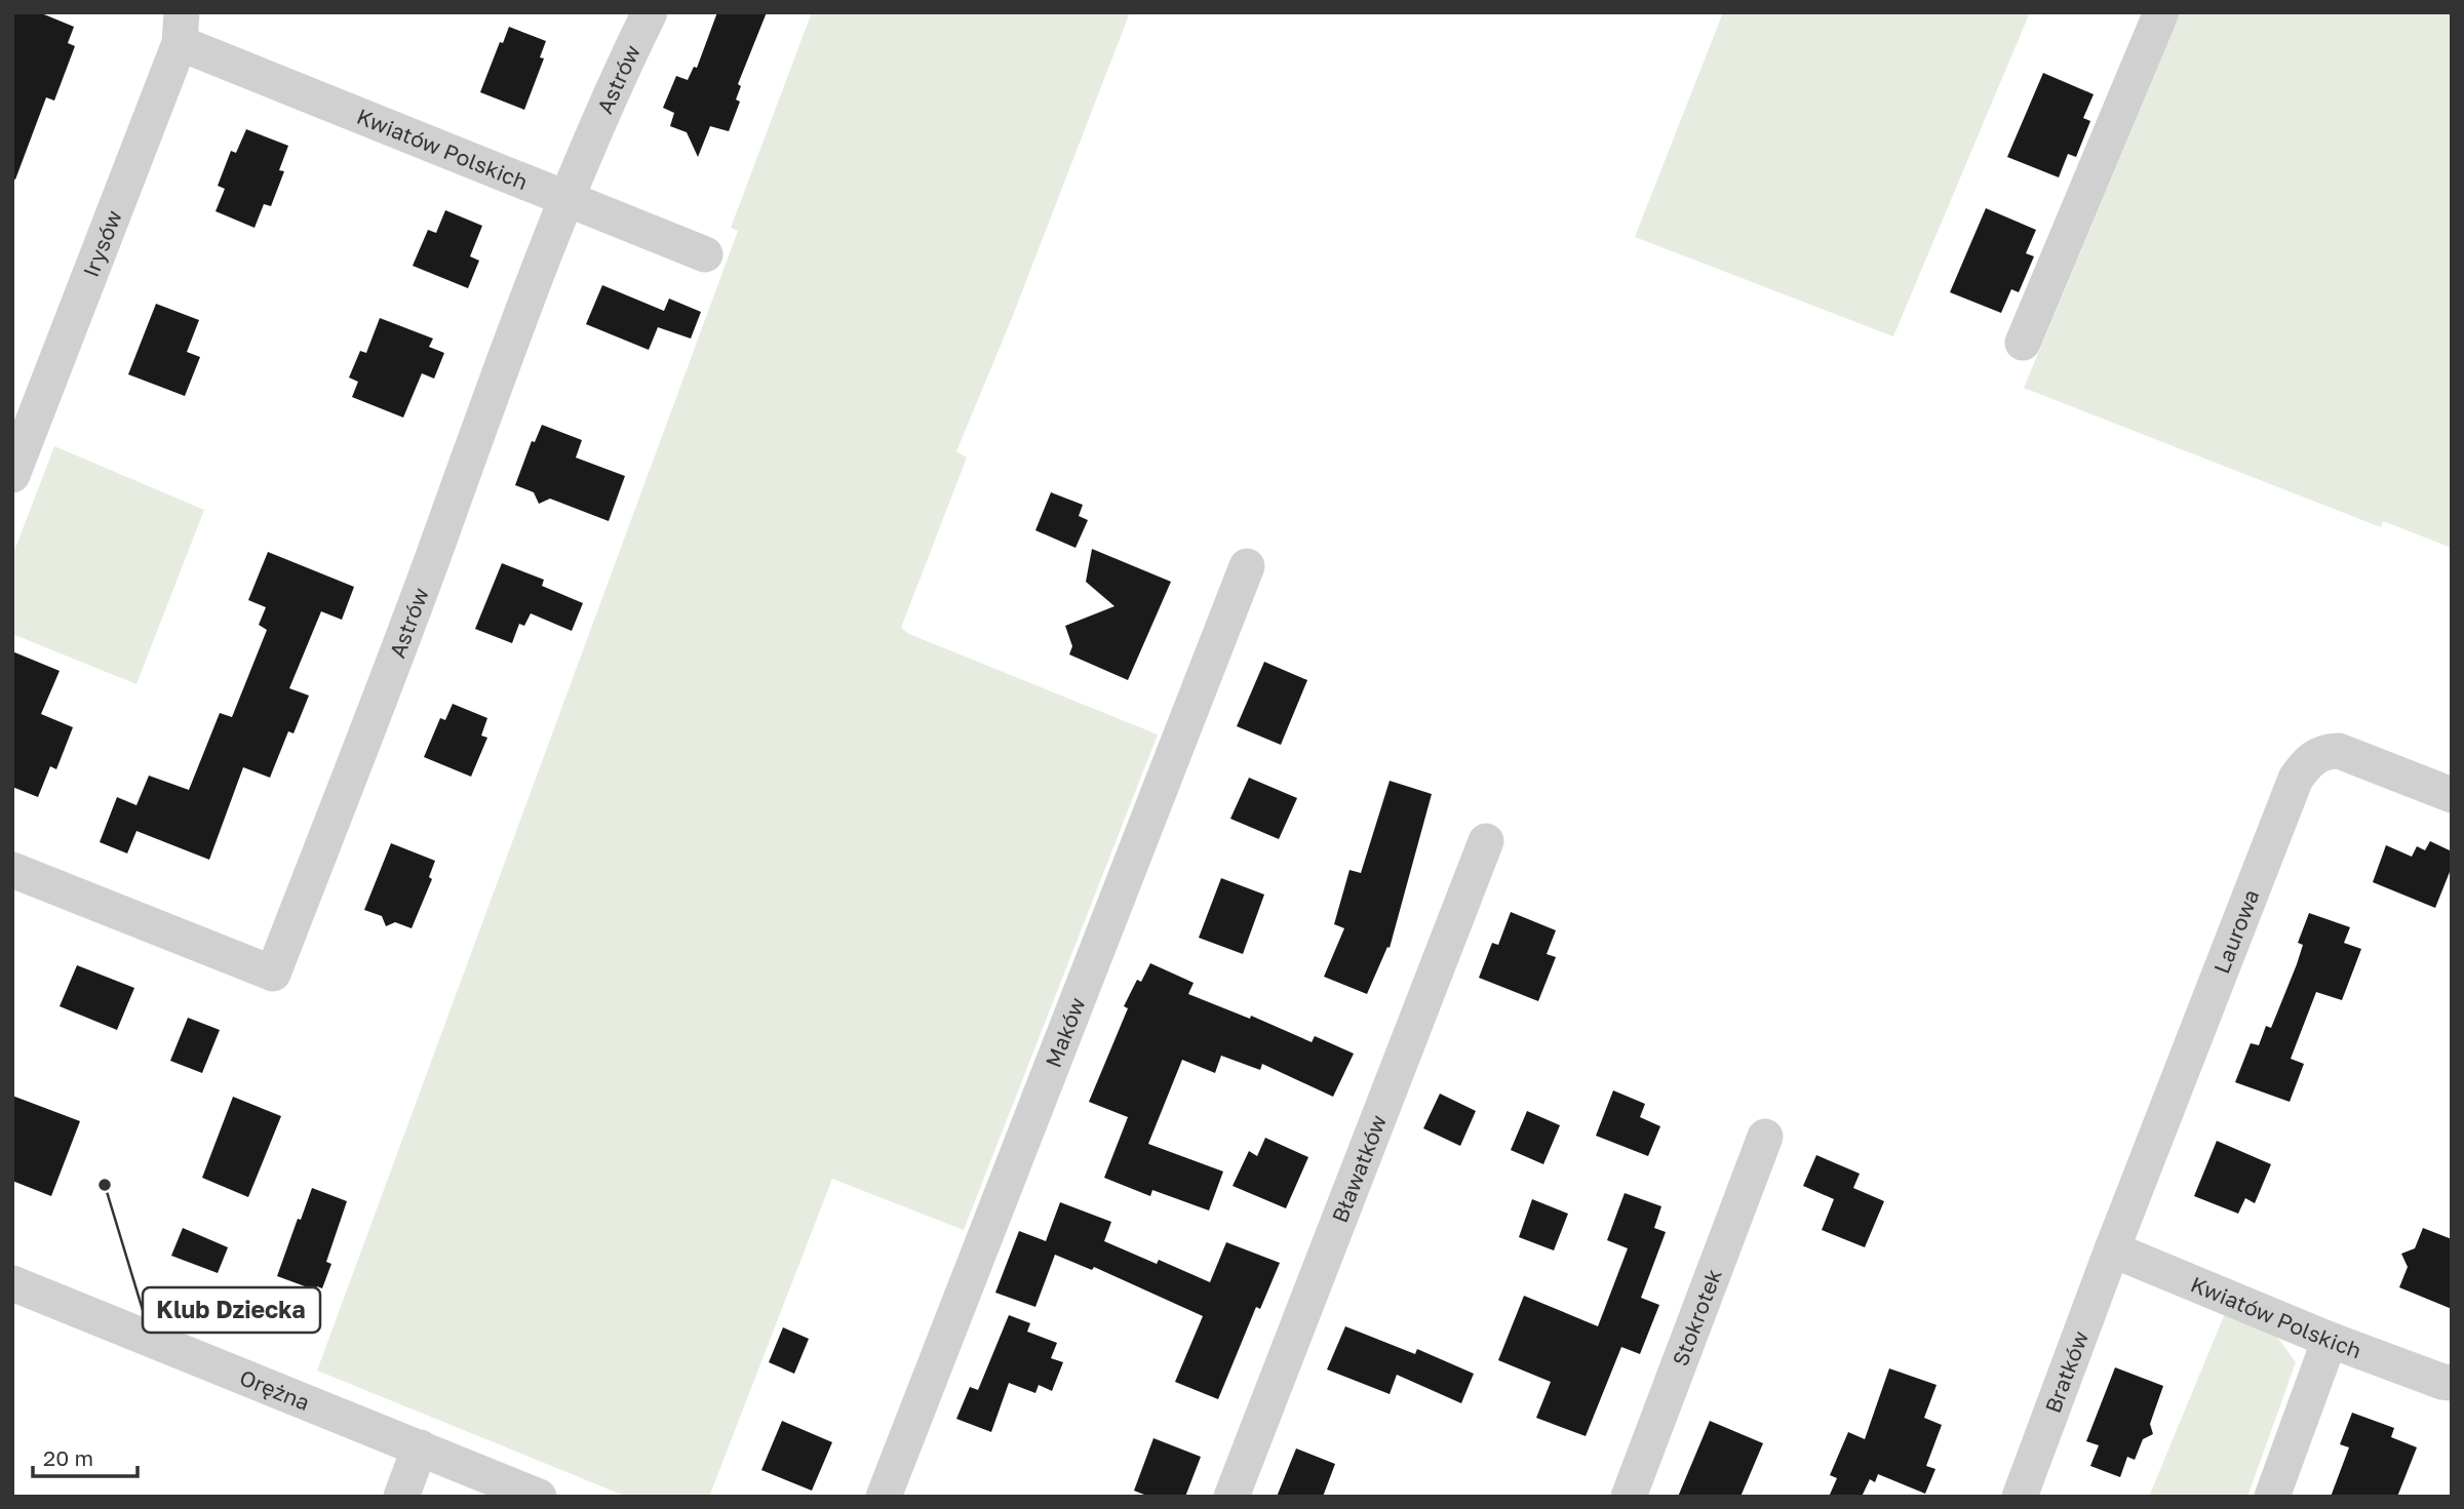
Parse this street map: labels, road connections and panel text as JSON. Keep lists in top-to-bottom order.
{
  "streets": {
    "street": [
      "Astrów",
      "Kwiatów Polskich",
      "Irysów",
      "Laurowa",
      "Maków",
      "Bławatków",
      "Stokrotek",
      "Bratków",
      "Orężna"
    ]
  },
  "crossings": [
    ["Astrów", "Kwiatów Polskich"],
    ["Kwiatów Polskich", "Irysów"],
    ["Kwiatów Polskich", "Laurowa"],
    ["Kwiatów Polskich", "Bratków"],
    ["Laurowa", "Bratków"]
  ],
  "places": ["Klub Dziecka"],
  "scale_bar": "20 m"
}
